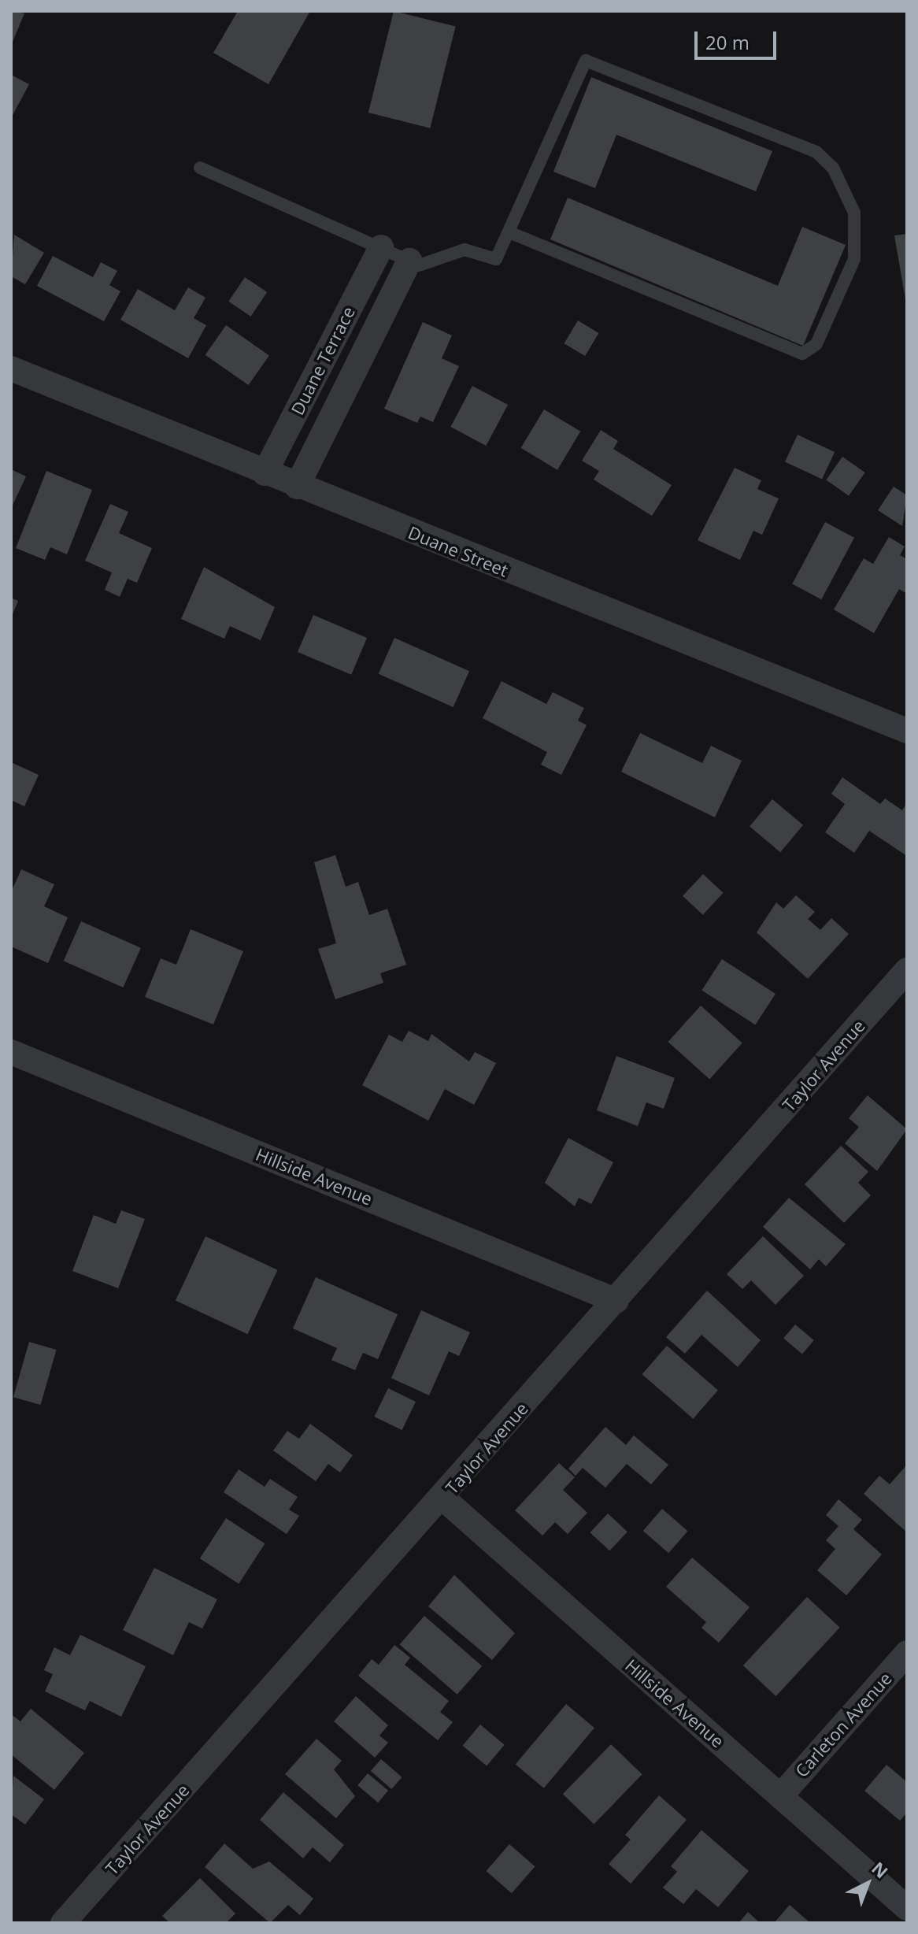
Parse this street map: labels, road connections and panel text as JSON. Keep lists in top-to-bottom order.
{
  "streets": {
    "street": [
      "Duane Terrace",
      "Duane Street",
      "Taylor Avenue",
      "Hillside Avenue",
      "Carleton Avenue"
    ]
  },
  "crossings": [
    ["Duane Terrace", "Duane Street"],
    ["Taylor Avenue", "Hillside Avenue"],
    ["Hillside Avenue", "Carleton Avenue"]
  ],
  "scale_bar": "20 m",
  "north": "top right"
}
